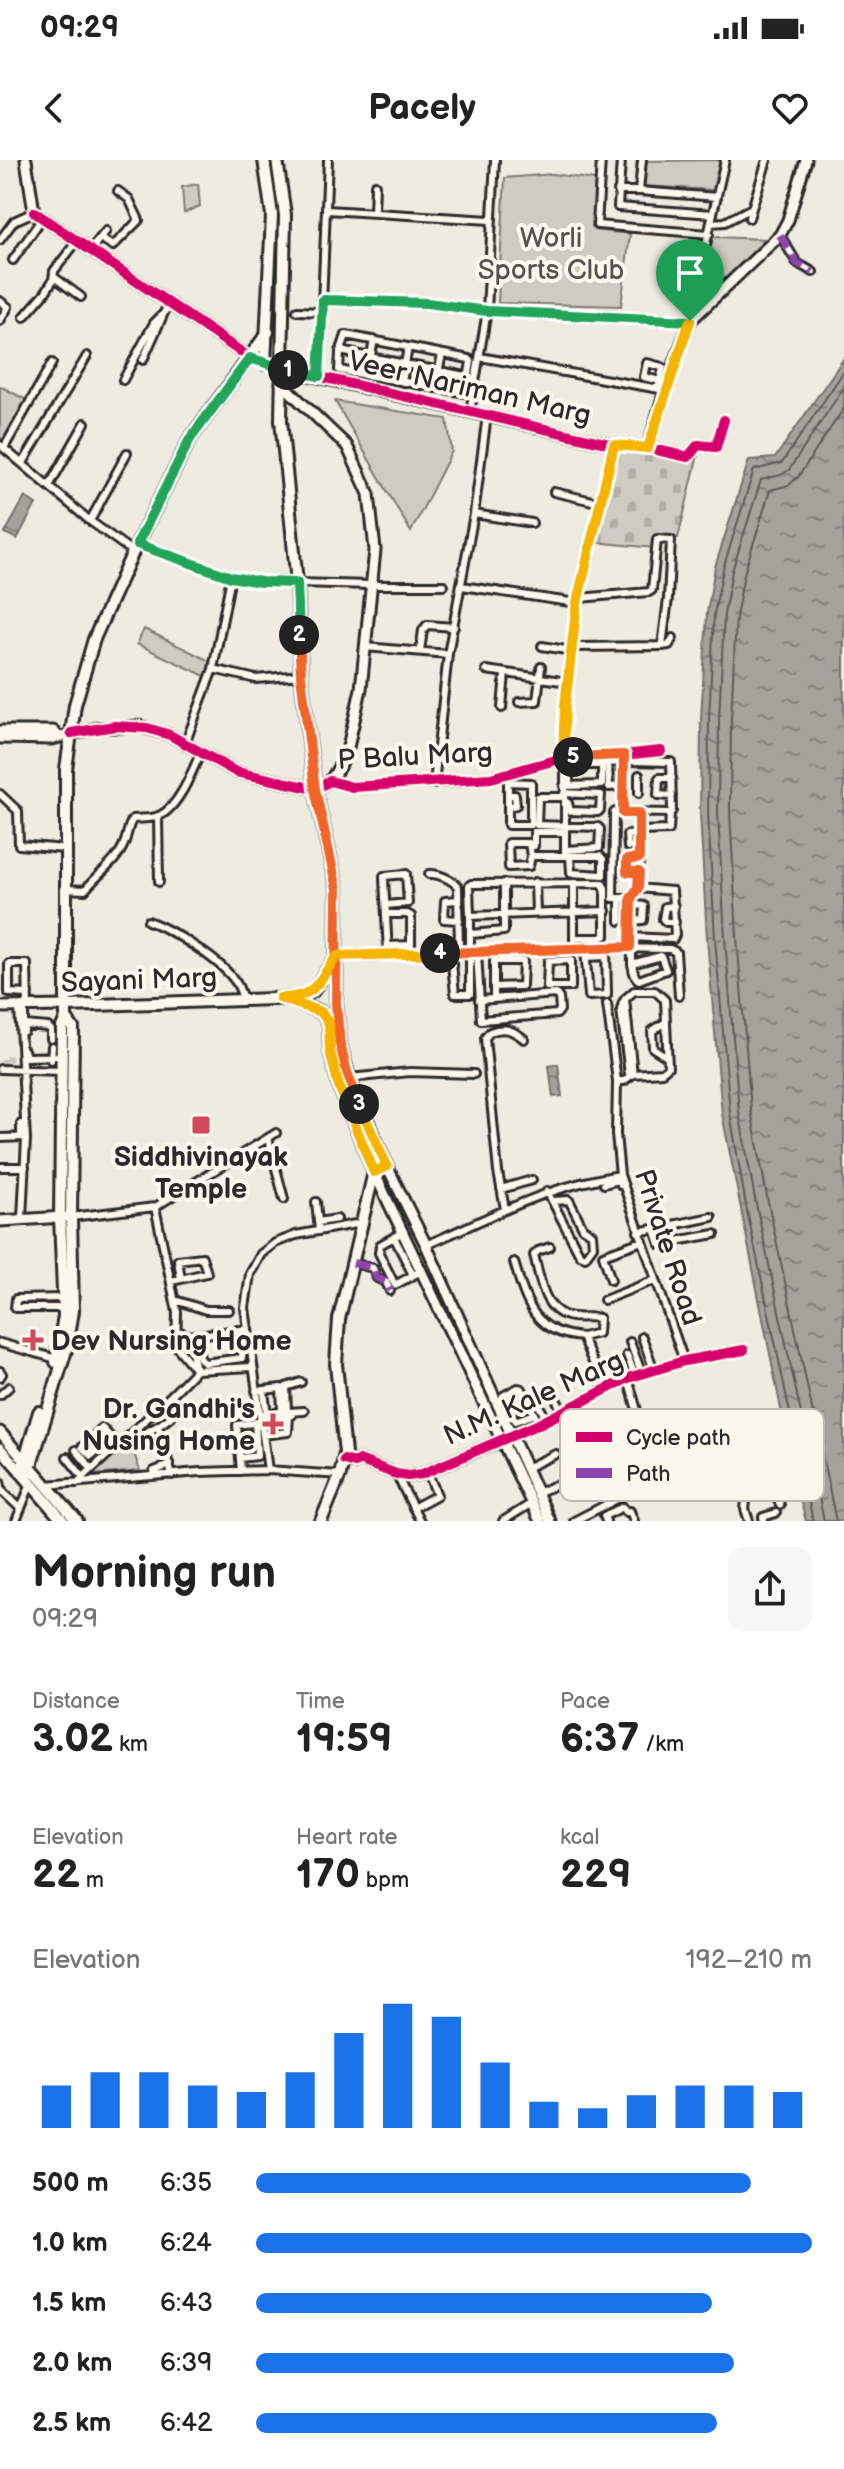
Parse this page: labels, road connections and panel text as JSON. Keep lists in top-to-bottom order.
{
  "streets": {
    "main road": ["Sayani Marg"],
    "street": [
      "Veer Nariman Marg",
      "P Balu Marg",
      "Private Road",
      "N.M. Kale Marg"
    ]
  },
  "crossings": [
    ["Private Road", "N.M. Kale Marg"]
  ],
  "parks": ["Worli Sports Club"],
  "places": {
    "transit": ["Siddhivinayak Temple"],
    "health": ["Dev Nursing Home", "Dr. Gandhi's Nusing Home"]
  },
  "legend": ["Cycle path", "Path"],
  "page": {
    "status": "09:29",
    "header": "Pacely",
    "pins": [
      "1",
      "2",
      "5",
      "4",
      "3"
    ],
    "heading": ["Morning run", "09:29"],
    "stats": [
      ["Distance", "3.02 km"],
      ["Time", "19:59"],
      ["Pace", "6:37 /km"],
      ["Elevation", "22 m"],
      ["Heart rate", "170 bpm"],
      ["kcal", "229"]
    ],
    "chart": ["Elevation", "192–210 m"],
    "list": [
      {
        "name": "500 m",
        "note": "6:35"
      },
      {
        "name": "1.0 km",
        "note": "6:24"
      },
      {
        "name": "1.5 km",
        "note": "6:43"
      },
      {
        "name": "2.0 km",
        "note": "6:39"
      },
      {
        "name": "2.5 km",
        "note": "6:42"
      }
    ]
  }
}
